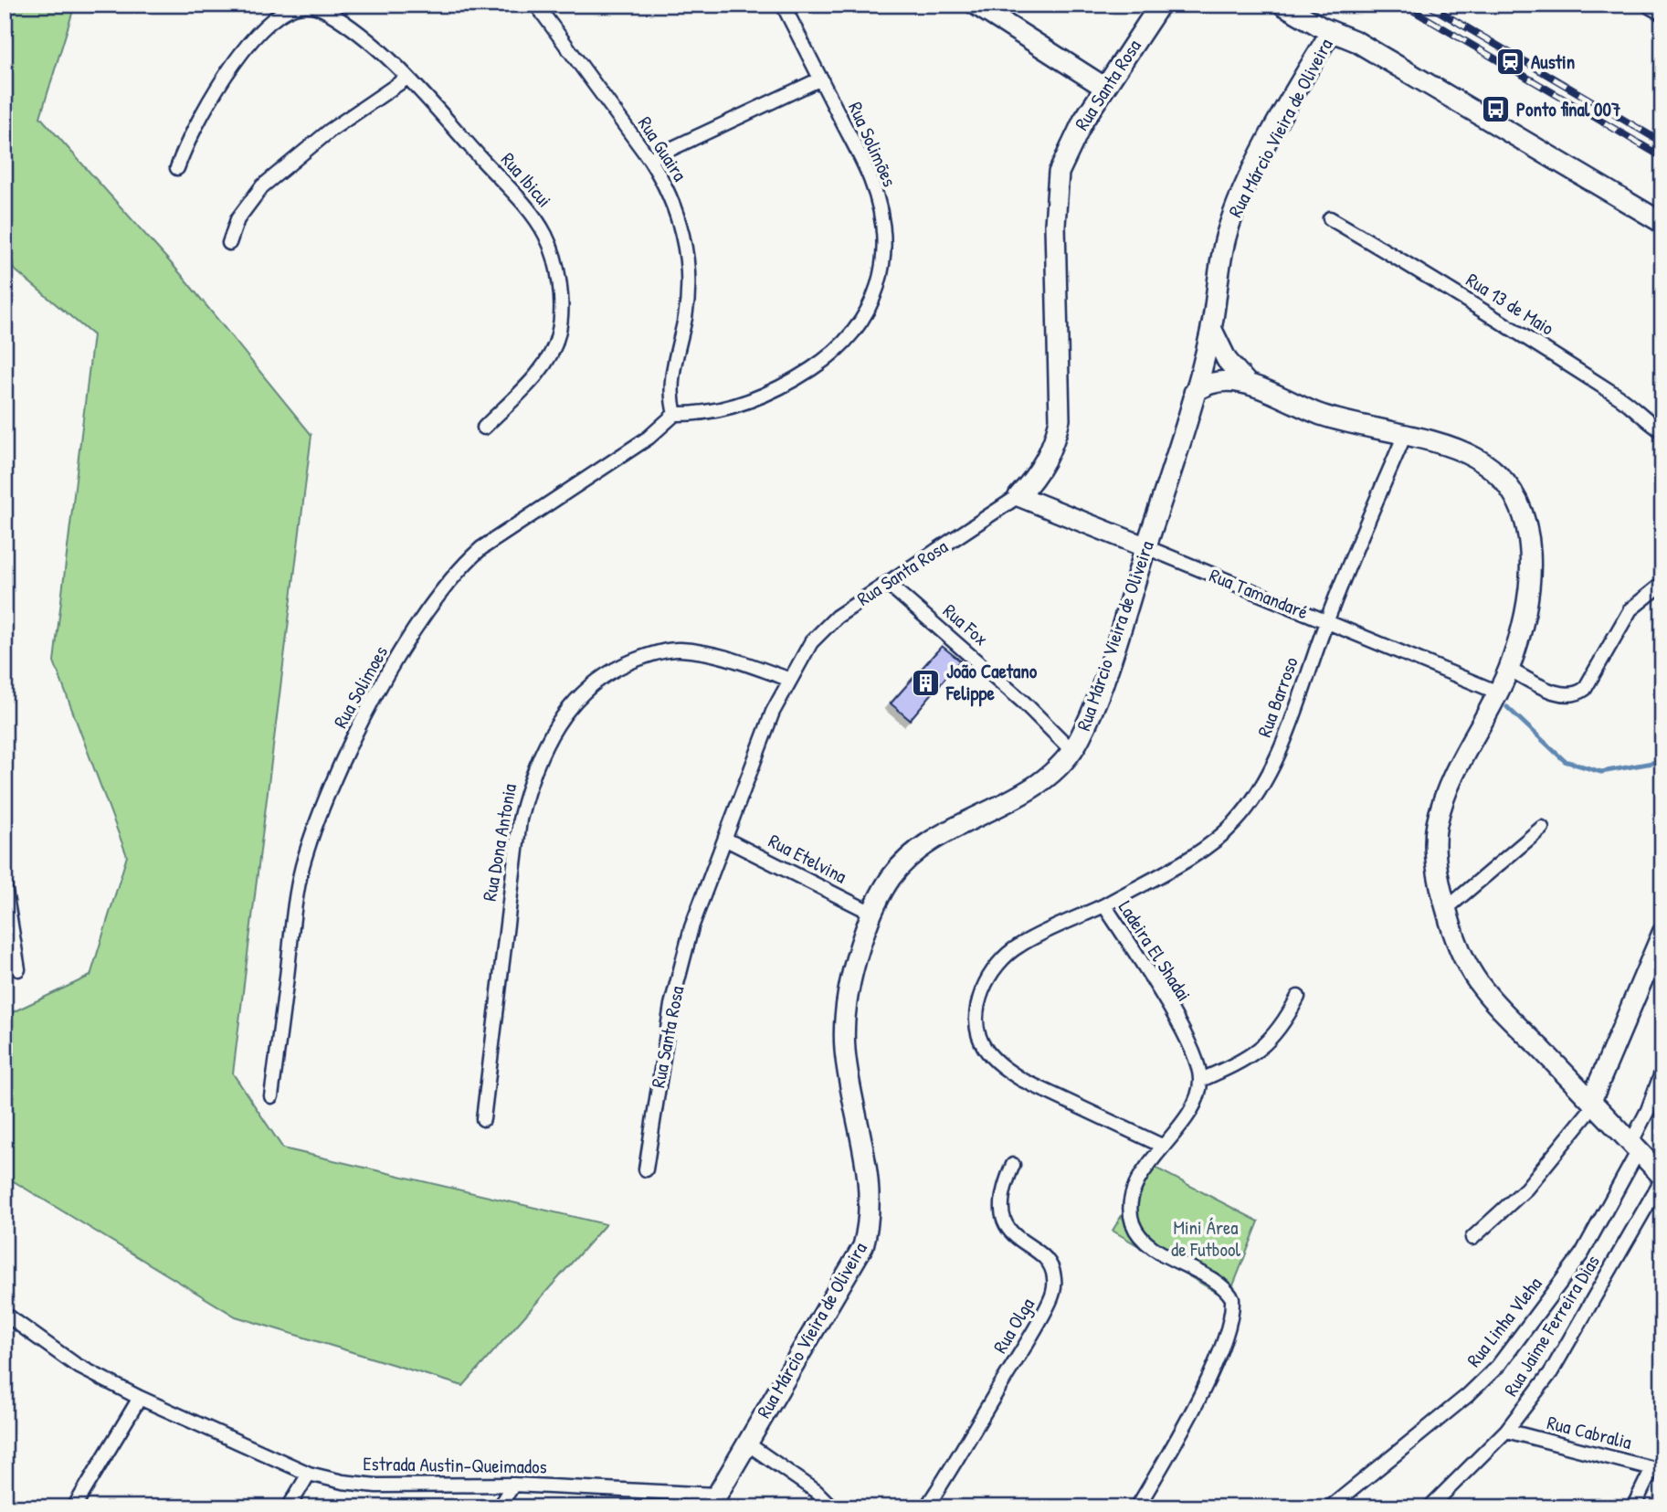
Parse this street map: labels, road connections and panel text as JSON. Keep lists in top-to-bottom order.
{
  "streets": {
    "main road": ["Rua Santa Rosa", "Rua Márcio Vieira de Oliveira", "Rua Tamandaré"],
    "street": [
      "Rua Solimões",
      "Rua Guaira",
      "Rua Ibicui",
      "Rua 13 de Maio",
      "Rua Fox",
      "Rua Solimoes",
      "Rua Barroso",
      "Rua Dona Antonia",
      "Rua Etelvina",
      "Ladeira El Shadai",
      "Rua Linha Vleha",
      "Rua Olga",
      "Rua Jaime Ferreira Dias",
      "Rua Cabralia",
      "Estrada Austin-Queimados"
    ]
  },
  "crossings": [
    ["Rua Santa Rosa", "Rua Tamandaré"],
    ["Rua Santa Rosa", "Rua Fox"],
    ["Rua Santa Rosa", "Rua Dona Antonia"],
    ["Rua Santa Rosa", "Rua Etelvina"],
    ["Rua Márcio Vieira de Oliveira", "Rua Tamandaré"],
    ["Rua Márcio Vieira de Oliveira", "Rua Fox"],
    ["Rua Márcio Vieira de Oliveira", "Rua Etelvina"],
    ["Rua Márcio Vieira de Oliveira", "Estrada Austin-Queimados"],
    ["Rua Solimões", "Rua Guaira"],
    ["Rua Solimões", "Rua Solimoes"],
    ["Rua Guaira", "Rua Solimoes"],
    ["Rua Tamandaré", "Rua Barroso"],
    ["Rua Barroso", "Ladeira El Shadai"],
    ["Rua Jaime Ferreira Dias", "Rua Cabralia"]
  ],
  "parks": ["Mini Área de Futbool"],
  "places": {
    "station": ["Austin"],
    "bus stop": ["Ponto final 007"],
    "building": ["João Caetano Felippe"]
  }
}
